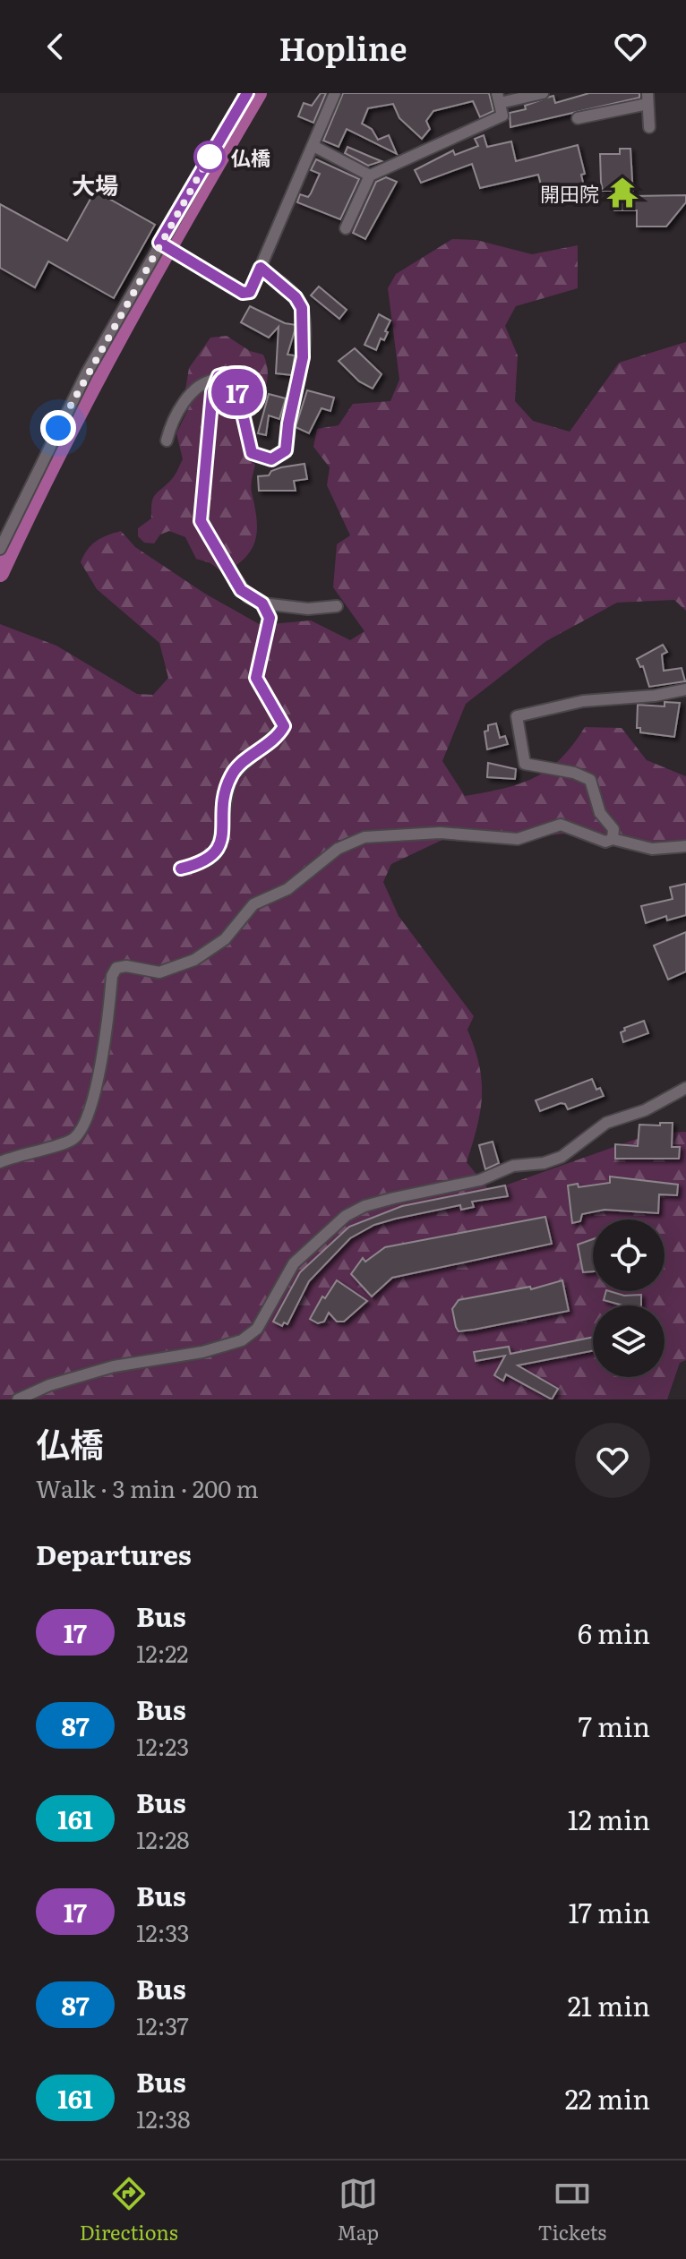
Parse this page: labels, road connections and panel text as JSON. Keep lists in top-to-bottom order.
{
  "districts": ["大場"],
  "places": {
    "other": ["仏橋"],
    "temple": ["開田院"]
  },
  "lines": ["bus line 17"],
  "page": {
    "header": "Hopline",
    "on_map": "17",
    "heading": [
      ["仏橋", "Walk · 3 min · 200 m"],
      "Departures"
    ],
    "list": [
      {
        "mark": "17",
        "name": "Bus",
        "note": "12:22",
        "value": "6 min"
      },
      {
        "mark": "87",
        "name": "Bus",
        "note": "12:23",
        "value": "7 min"
      },
      {
        "mark": "161",
        "name": "Bus",
        "note": "12:28",
        "value": "12 min"
      },
      {
        "mark": "17",
        "name": "Bus",
        "note": "12:33",
        "value": "17 min"
      },
      {
        "mark": "87",
        "name": "Bus",
        "note": "12:37",
        "value": "21 min"
      },
      {
        "mark": "161",
        "name": "Bus",
        "note": "12:38",
        "value": "22 min"
      }
    ],
    "tabs": ["Directions", "Map", "Tickets"]
  }
}
